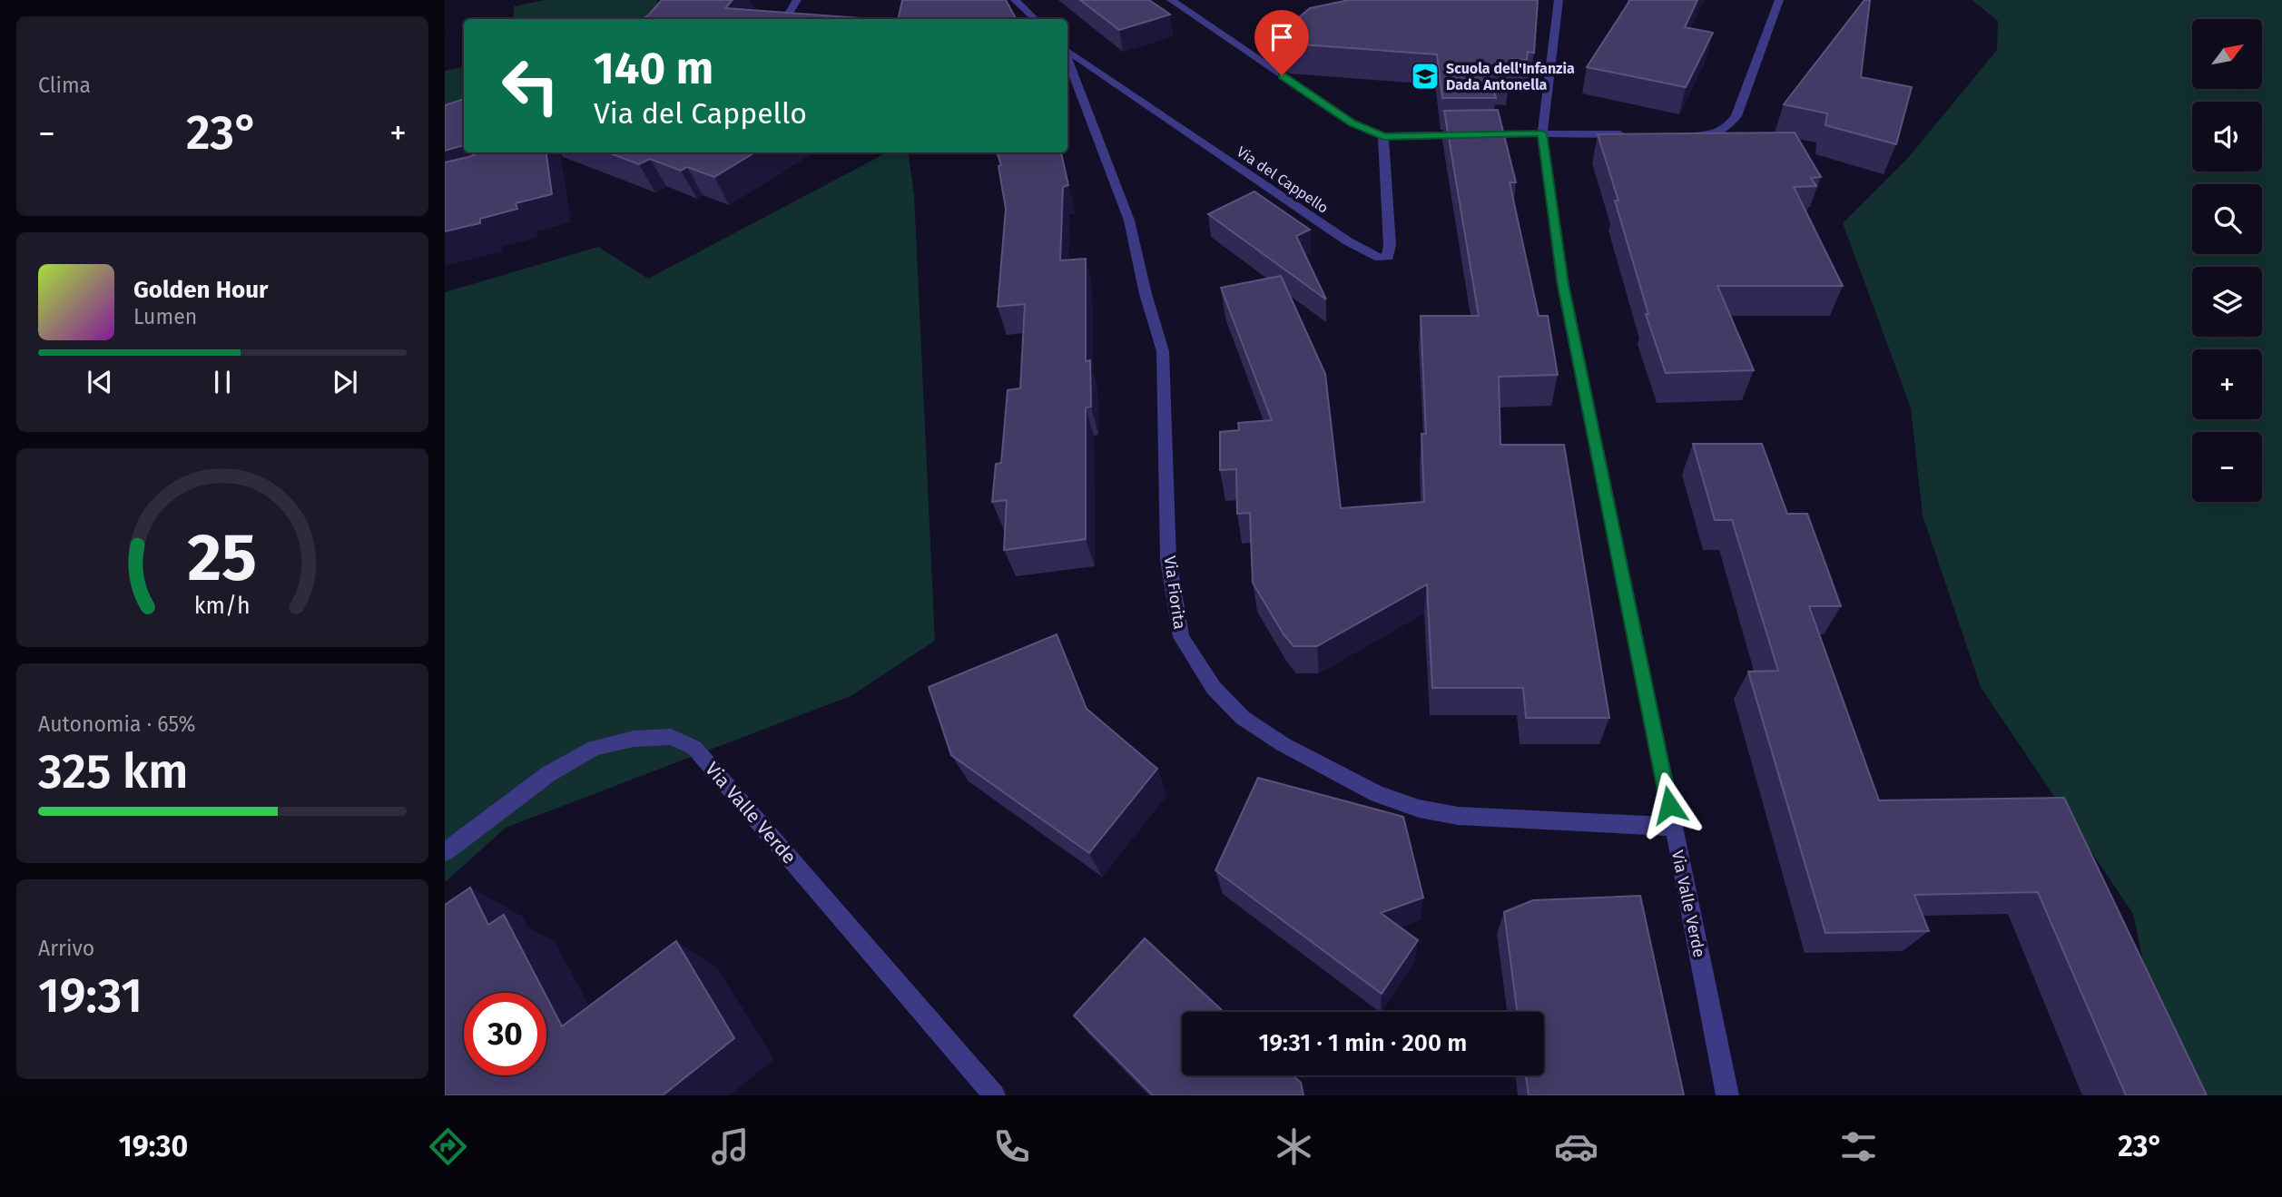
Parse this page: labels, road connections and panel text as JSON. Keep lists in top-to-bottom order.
{
  "streets": {
    "street": ["Via del Cappello", "Via Fiorita", "Via Valle Verde"]
  },
  "crossings": [
    ["Via Fiorita", "Via Valle Verde"]
  ],
  "places": {
    "school or university": ["Scuola dell'Infanzia Dada Antonella"]
  },
  "north": "top right",
  "page": {
    "tile": [
      "Clima",
      ["Autonomia · 65%", "325 km"],
      ["Arrivo", "19:31"]
    ],
    "map_buttons": ["+", "−"],
    "turn": ["140 m", "Via del Cappello"],
    "heat": ["−", "23°", "+"],
    "song": ["Golden Hour", "Lumen"],
    "limit": "30",
    "trip": "19:31 · 1 min · 200 m",
    "tabs": ["19:30", "23°"],
    "gauge": ["25", "km/h"]
  }
}
